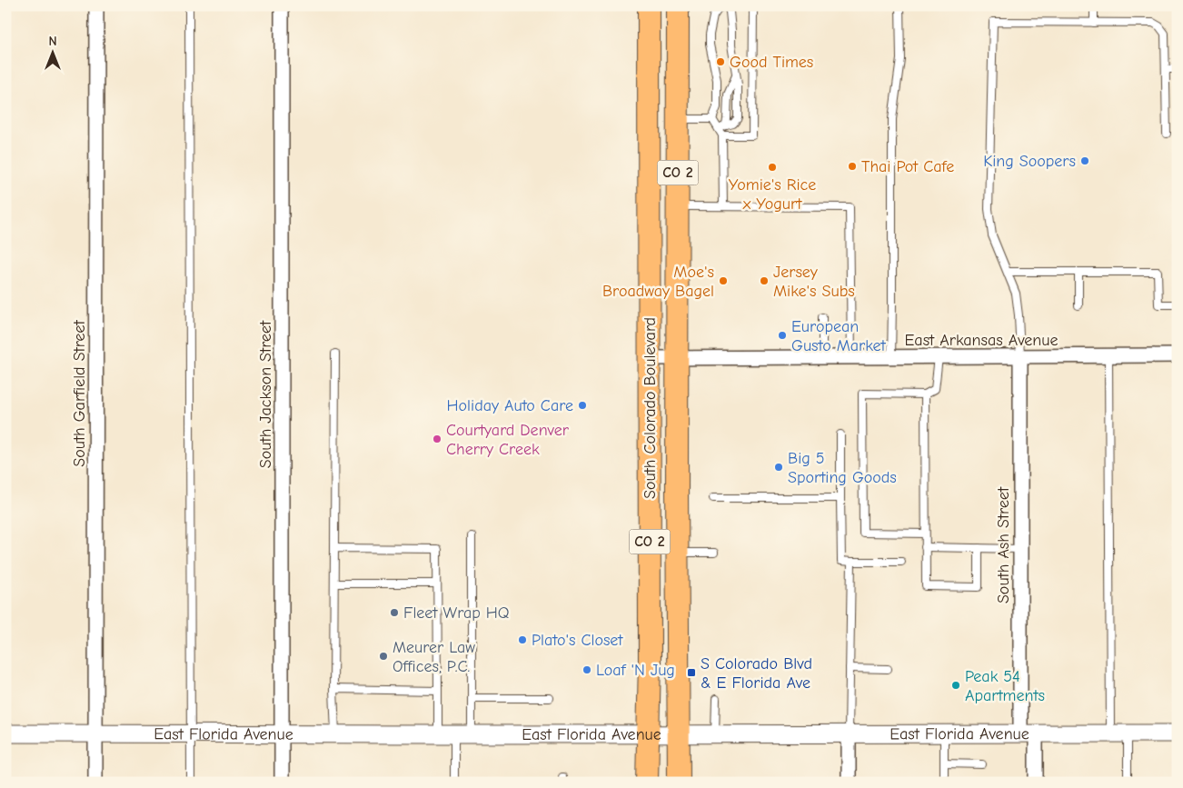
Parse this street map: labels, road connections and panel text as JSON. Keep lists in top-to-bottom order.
{
  "streets": {
    "main road": ["CO 2", "South Colorado Boulevard"],
    "street": [
      "East Arkansas Avenue",
      "South Garfield Street",
      "South Jackson Street",
      "South Ash Street",
      "East Florida Avenue"
    ]
  },
  "crossings": [
    ["East Arkansas Avenue", "South Colorado Boulevard"],
    ["East Arkansas Avenue", "South Ash Street"],
    ["South Garfield Street", "East Florida Avenue"],
    ["South Jackson Street", "East Florida Avenue"],
    ["South Colorado Boulevard", "East Florida Avenue"],
    ["South Ash Street", "East Florida Avenue"]
  ],
  "places": {
    "other": [
      "Good Times",
      "King Soopers",
      "Thai Pot Cafe",
      "Yomie's Rice x Yogurt",
      "Moe's Broadway Bagel",
      "Jersey Mike's Subs",
      "European Gusto Market",
      "Holiday Auto Care",
      "Courtyard Denver Cherry Creek",
      "Big 5 Sporting Goods",
      "Fleet Wrap HQ",
      "Plato's Closet",
      "Meurer Law Offices, P.C.",
      "Loaf 'N Jug",
      "Peak 54 Apartments"
    ],
    "transit": ["S Colorado Blvd & E Florida Ave"]
  },
  "north": "top"
}
